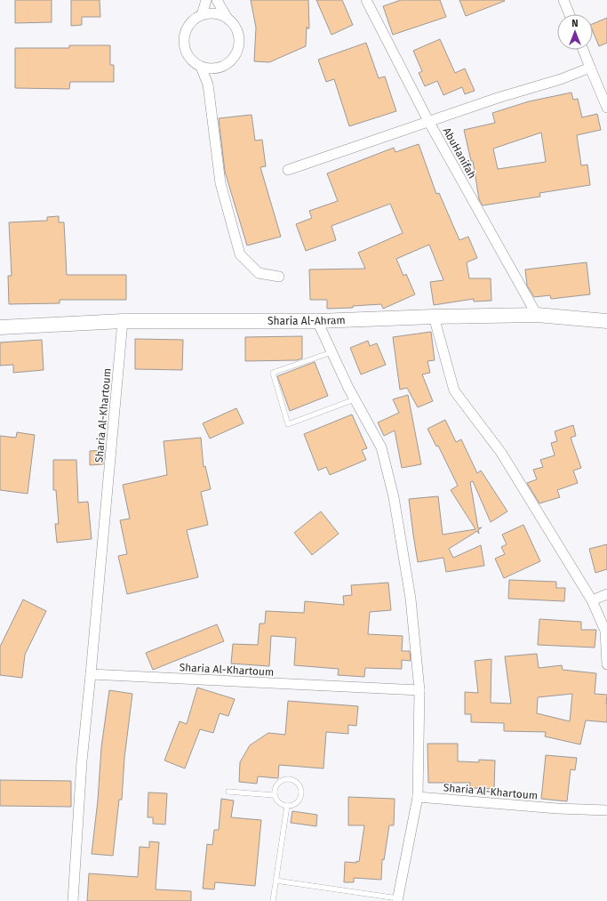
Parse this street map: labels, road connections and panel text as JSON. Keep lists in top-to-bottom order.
{
  "streets": {
    "street": ["AbuHanifah", "Sharia Al-Ahram", "Sharia Al-Khartoum"]
  },
  "crossings": [
    ["AbuHanifah", "Sharia Al-Ahram"],
    ["Sharia Al-Ahram", "Sharia Al-Khartoum"]
  ],
  "north": "top"
}
